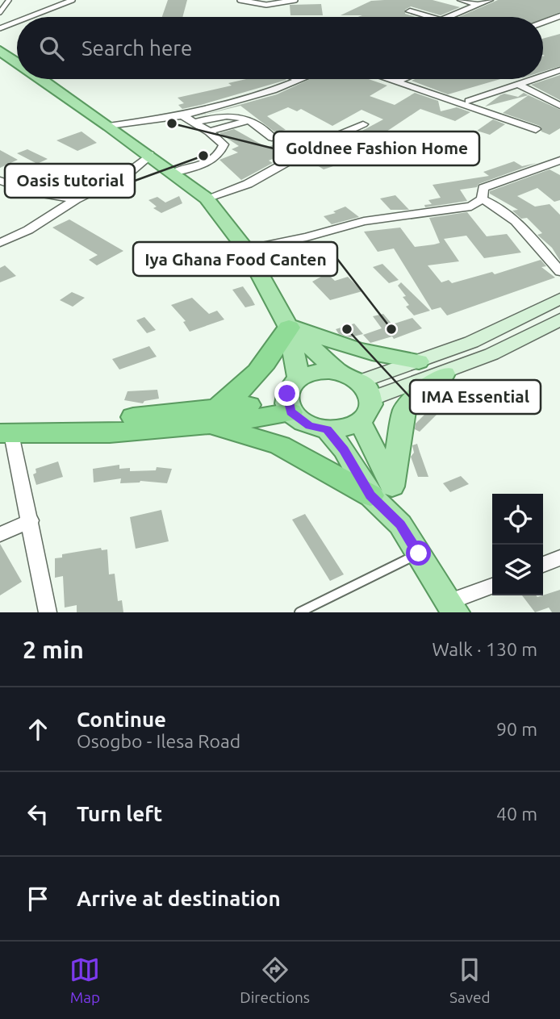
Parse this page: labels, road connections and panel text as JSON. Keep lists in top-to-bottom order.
{
  "places": [
    "Goldnee Fashion Home",
    "Oasis tutorial",
    "IMA Essential",
    "Iya Ghana Food Canten"
  ],
  "page": {
    "search": "Search here",
    "heading": ["2 min", "Walk · 130 m"],
    "list": [
      ["Continue", "Osogbo - Ilesa Road", "90 m"],
      ["Turn left", "40 m"],
      "Arrive at destination"
    ],
    "nav": ["Map", "Directions", "Saved"]
  }
}
